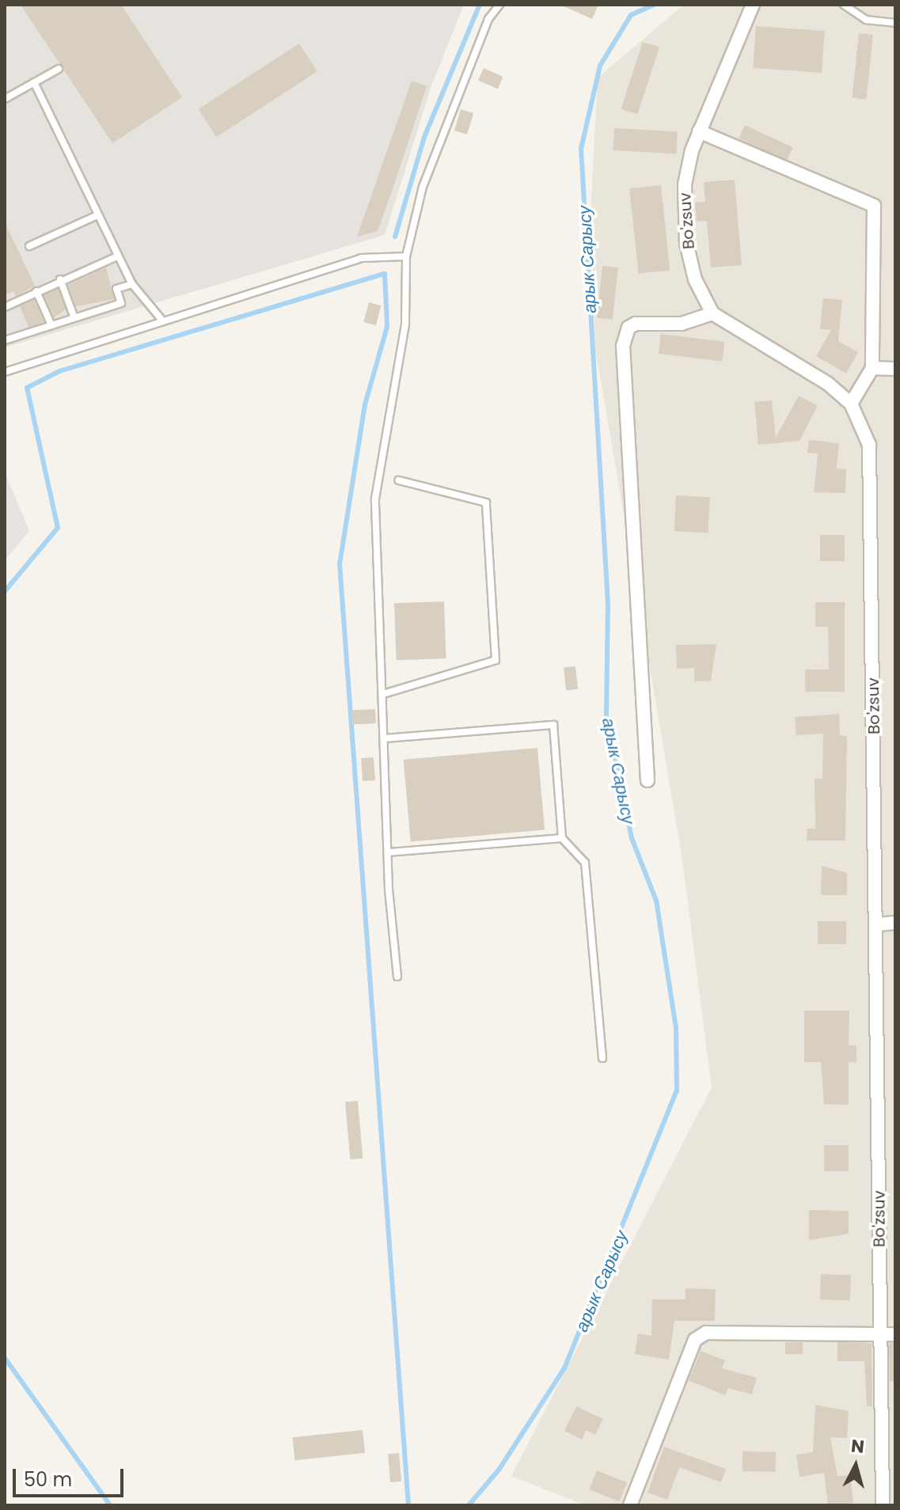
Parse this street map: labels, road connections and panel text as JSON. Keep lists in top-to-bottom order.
{
  "streets": {
    "street": ["Bo'zsuv"]
  },
  "water": ["арык Сарысу"],
  "scale_bar": "50 m",
  "north": "top"
}
